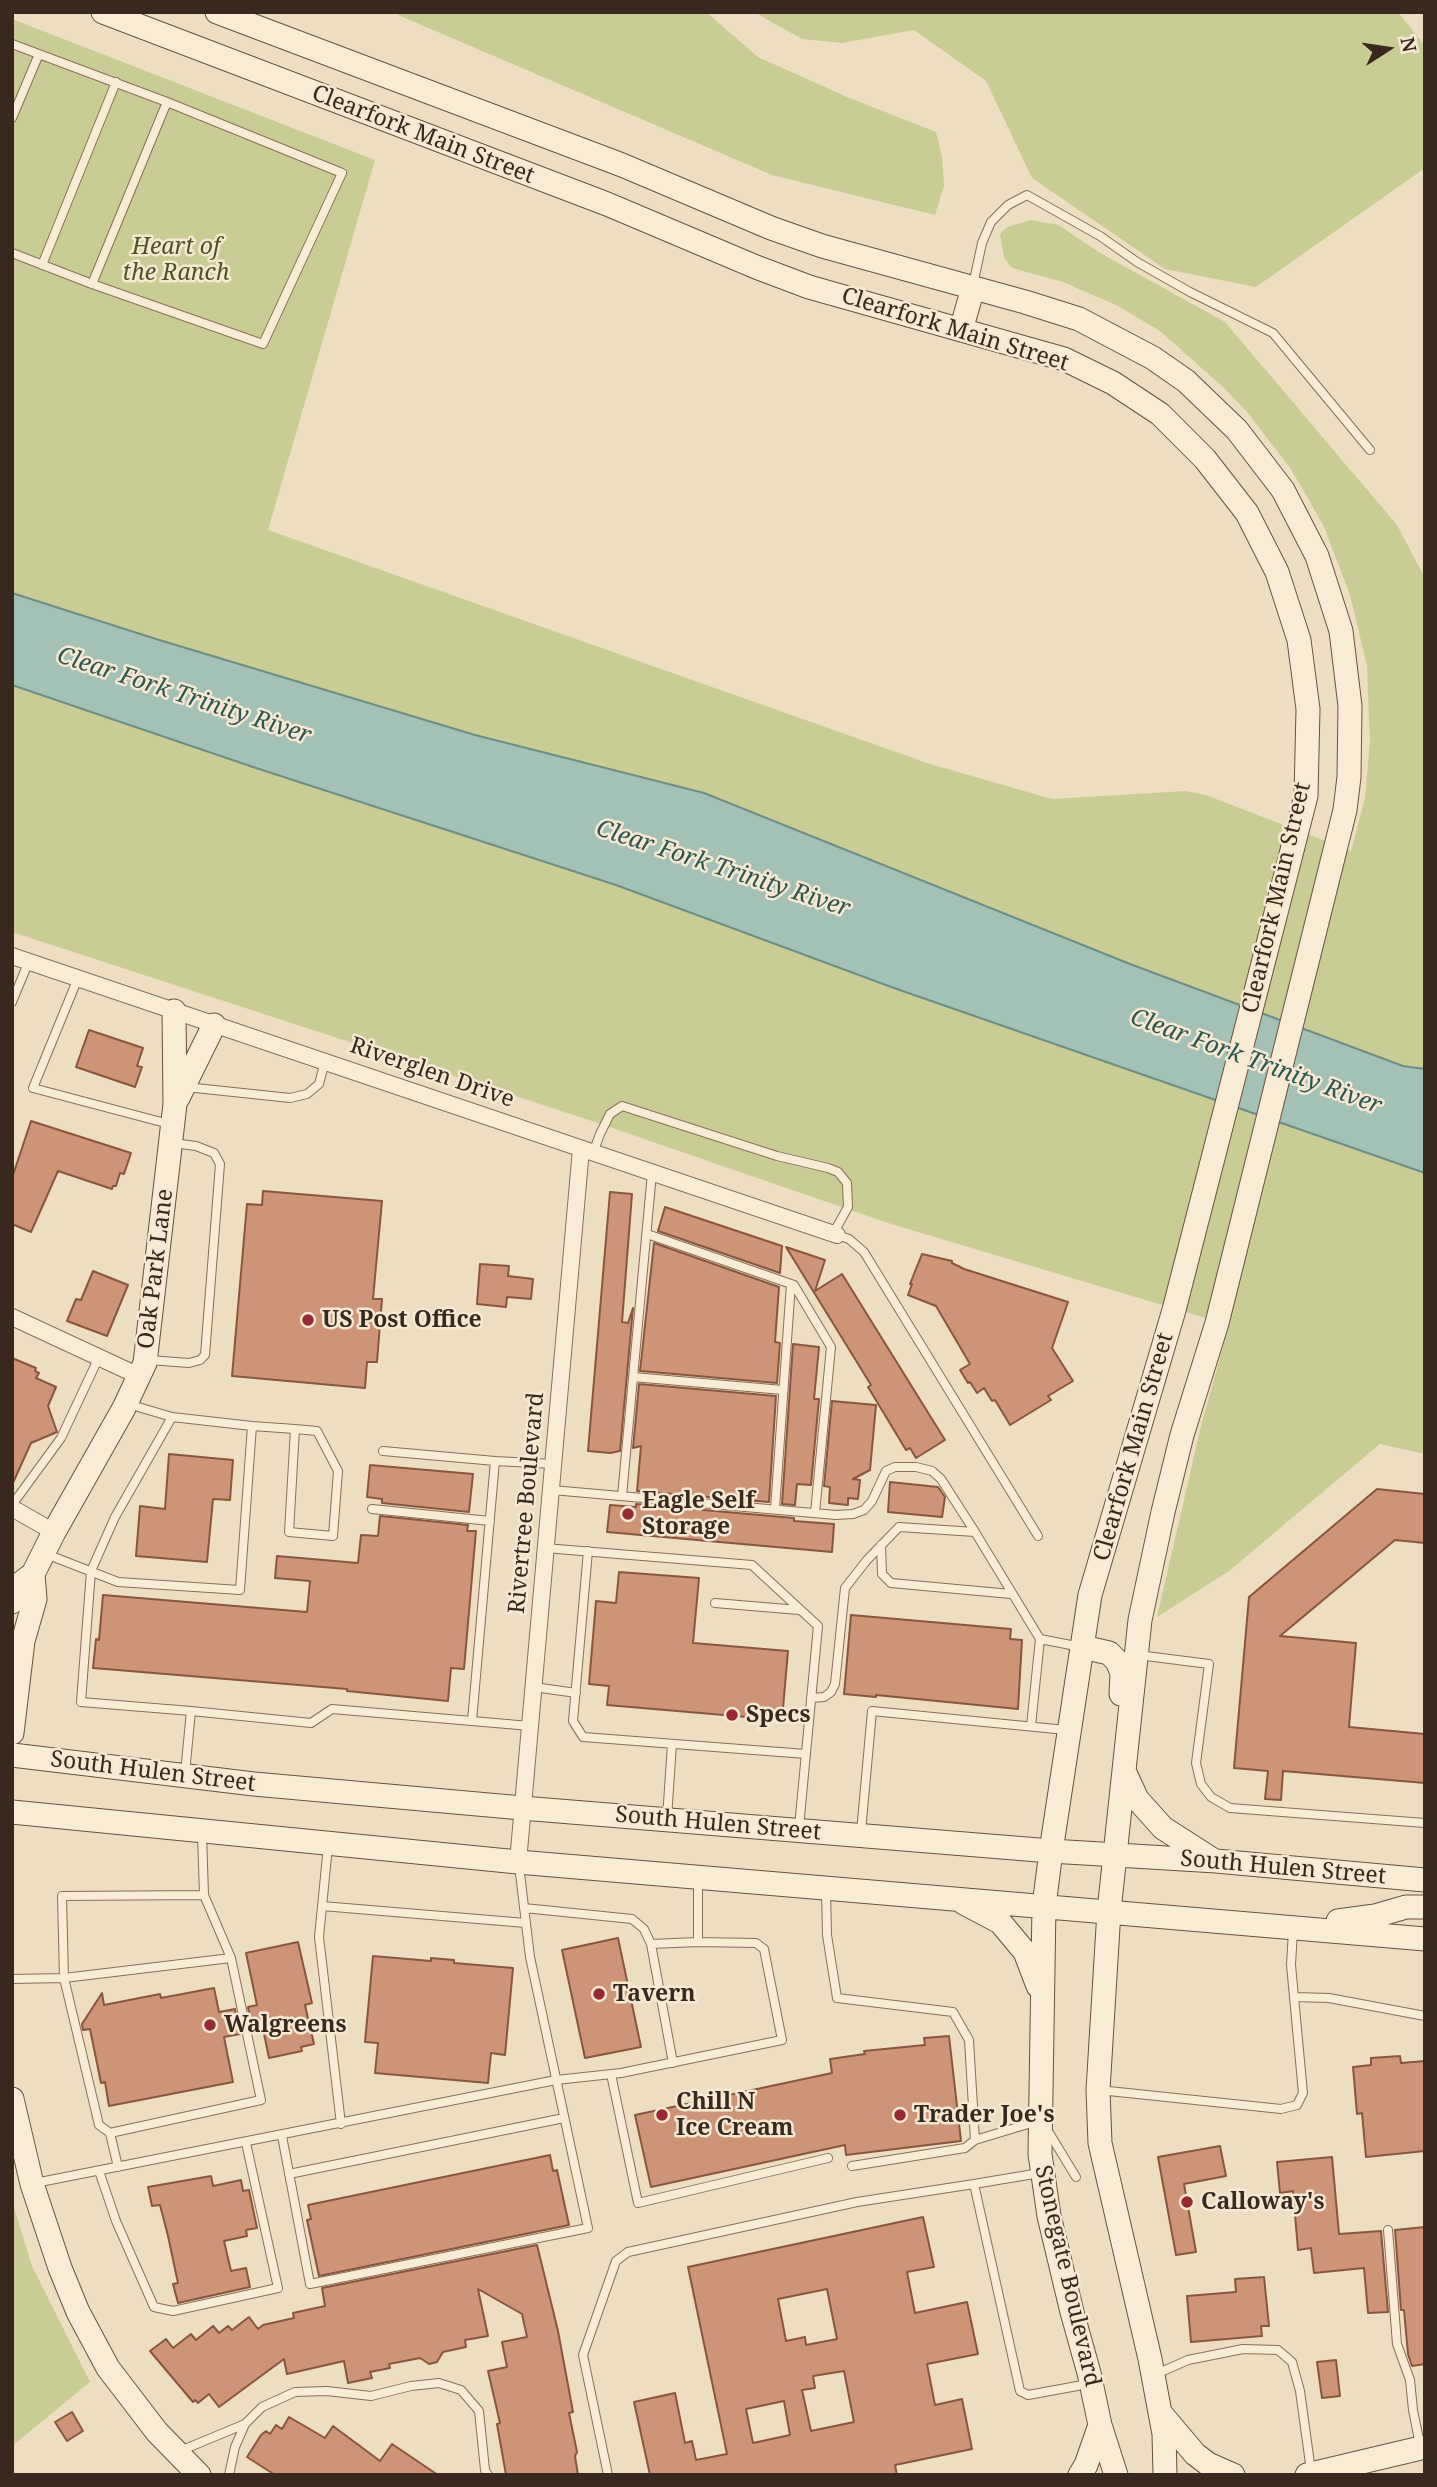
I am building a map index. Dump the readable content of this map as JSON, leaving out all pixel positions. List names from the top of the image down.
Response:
{
  "streets": {
    "street": [
      "Clearfork Main Street",
      "Riverglen Drive",
      "Oak Park Lane",
      "Rivertree Boulevard",
      "South Hulen Street",
      "Stonegate Boulevard"
    ]
  },
  "crossings": [
    ["Clearfork Main Street", "South Hulen Street"],
    ["Clearfork Main Street", "Stonegate Boulevard"],
    ["Riverglen Drive", "Oak Park Lane"],
    ["Riverglen Drive", "Rivertree Boulevard"],
    ["Rivertree Boulevard", "South Hulen Street"]
  ],
  "water": ["Clear Fork Trinity River"],
  "parks": ["Heart of the Ranch"],
  "places": [
    "US Post Office",
    "Eagle Self Storage",
    "Specs",
    "Tavern",
    "Walgreens",
    "Chill N Ice Cream",
    "Trader Joe's",
    "Calloway's"
  ],
  "north": "right"
}
